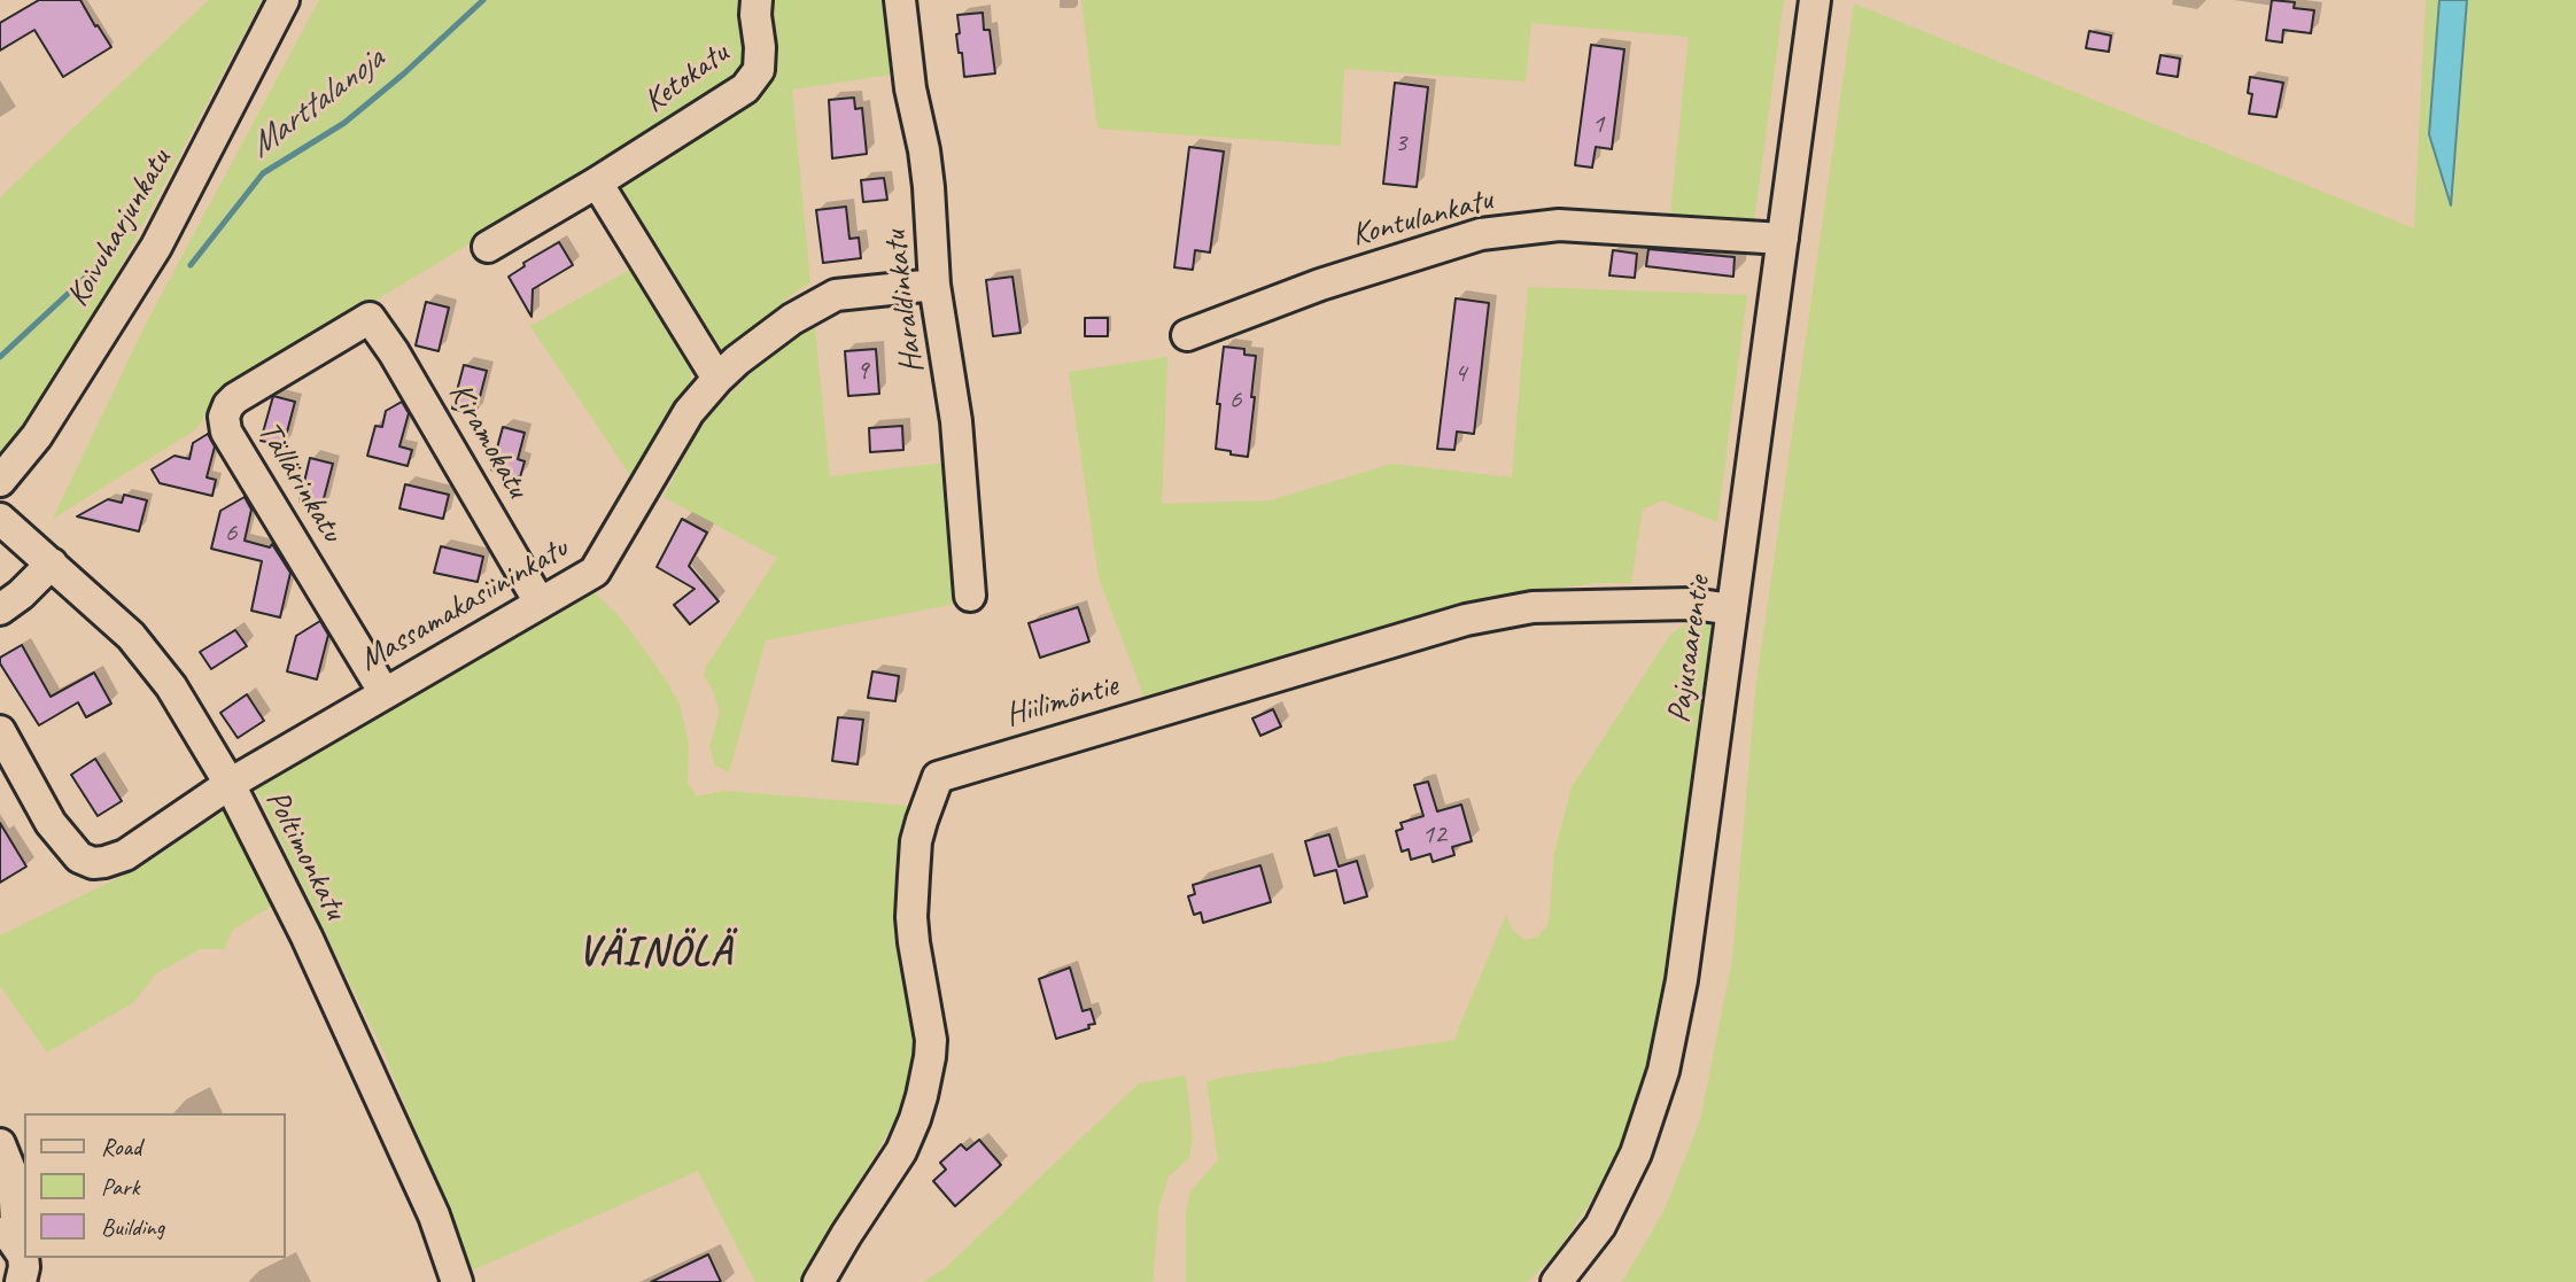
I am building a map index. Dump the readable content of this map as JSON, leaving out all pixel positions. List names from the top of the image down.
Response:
{
  "streets": {
    "street": [
      "Ketokatu",
      "Kontulankatu",
      "Koivuharjunkatu",
      "Haraldinkatu",
      "Kiramokatu",
      "Tällärinkatu",
      "Massamakasiininkatu",
      "Pajusaarentie",
      "Hiilimöntie",
      "Poltimonkatu"
    ]
  },
  "crossings": [
    ["Kontulankatu", "Pajusaarentie"],
    ["Haraldinkatu", "Massamakasiininkatu"],
    ["Kiramokatu", "Tällärinkatu"],
    ["Kiramokatu", "Massamakasiininkatu"],
    ["Tällärinkatu", "Massamakasiininkatu"],
    ["Massamakasiininkatu", "Poltimonkatu"],
    ["Pajusaarentie", "Hiilimöntie"]
  ],
  "districts": ["VÄINÖLÄ"],
  "water": ["Marttalanoja"],
  "house_numbers": [
    "1",
    "3",
    "9",
    "4",
    "6",
    "6",
    "12"
  ],
  "legend": ["Road", "Park", "Building"]
}
